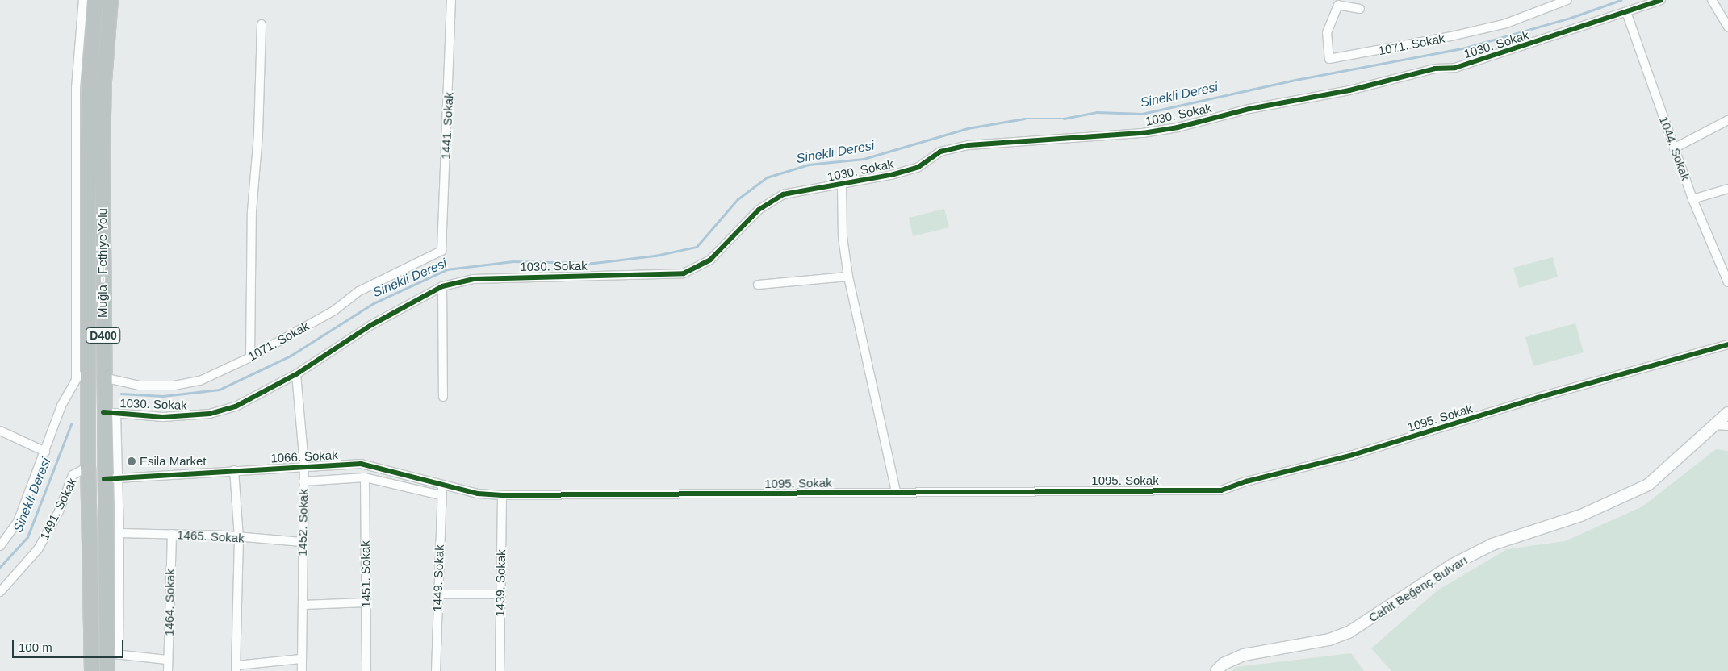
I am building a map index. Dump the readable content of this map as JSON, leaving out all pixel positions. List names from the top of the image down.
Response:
{
  "streets": {
    "highway": ["Muğla - Fethiye Yolu", "D400"],
    "main road": ["Cahit Beğenç Bulvarı"],
    "street": [
      "1071. Sokak",
      "1030. Sokak",
      "1441. Sokak",
      "1044. Sokak",
      "1095. Sokak",
      "1066. Sokak",
      "1491. Sokak",
      "1452. Sokak",
      "1465. Sokak",
      "1451. Sokak",
      "1449. Sokak",
      "1439. Sokak",
      "1464. Sokak"
    ]
  },
  "crossings": [
    ["1071. Sokak", "1441. Sokak"],
    ["1071. Sokak", "Muğla - Fethiye Yolu"],
    ["1030. Sokak", "1044. Sokak"],
    ["1030. Sokak", "Muğla - Fethiye Yolu"],
    ["1030. Sokak", "1452. Sokak"],
    ["Muğla - Fethiye Yolu", "1066. Sokak"],
    ["Muğla - Fethiye Yolu", "1491. Sokak"],
    ["1095. Sokak", "1066. Sokak"],
    ["1095. Sokak", "1439. Sokak"],
    ["1066. Sokak", "1452. Sokak"],
    ["1066. Sokak", "1449. Sokak"],
    ["1066. Sokak", "1439. Sokak"],
    ["1452. Sokak", "1465. Sokak"],
    ["1465. Sokak", "1464. Sokak"]
  ],
  "water": ["Sinekli Deresi"],
  "places": ["Esila Market"],
  "scale_bar": "100 m"
}
